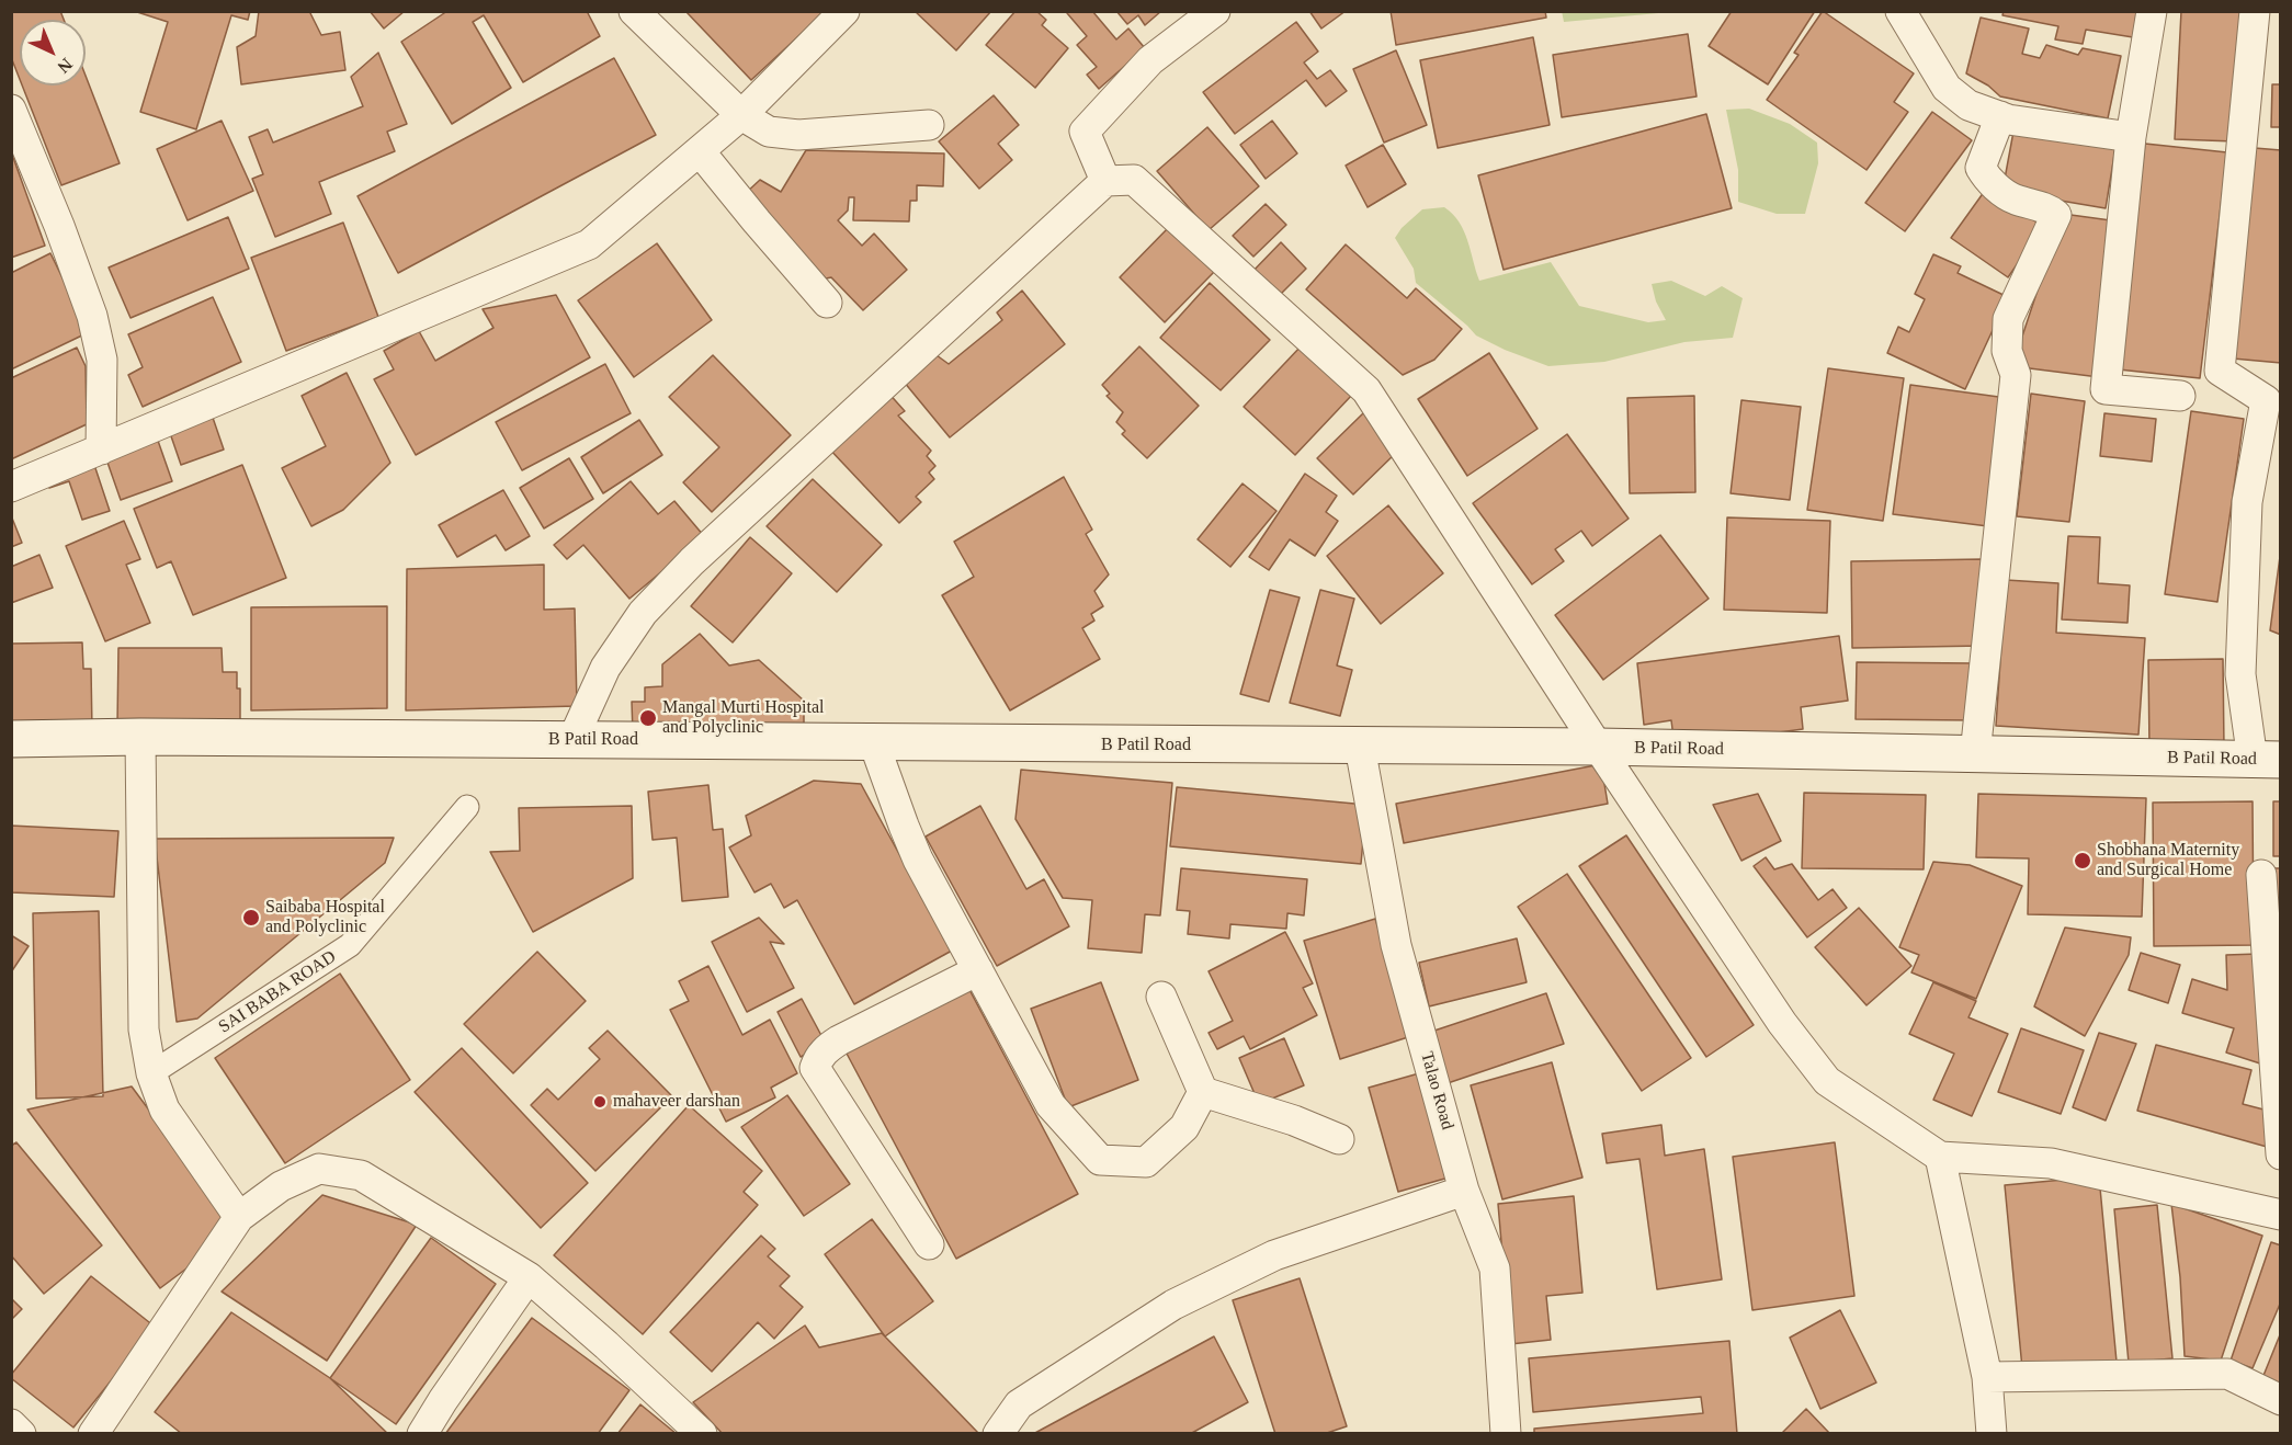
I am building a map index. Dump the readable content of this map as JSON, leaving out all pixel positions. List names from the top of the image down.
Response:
{
  "streets": {
    "main road": ["B Patil Road"],
    "street": ["SAI BABA ROAD", "Talao Road"]
  },
  "crossings": [
    ["B Patil Road", "Talao Road"]
  ],
  "places": [
    "Mangal Murti Hospital and Polyclinic",
    "Shobhana Maternity and Surgical Home",
    "Saibaba Hospital and Polyclinic",
    "mahaveer darshan"
  ],
  "north": "bottom right"
}
